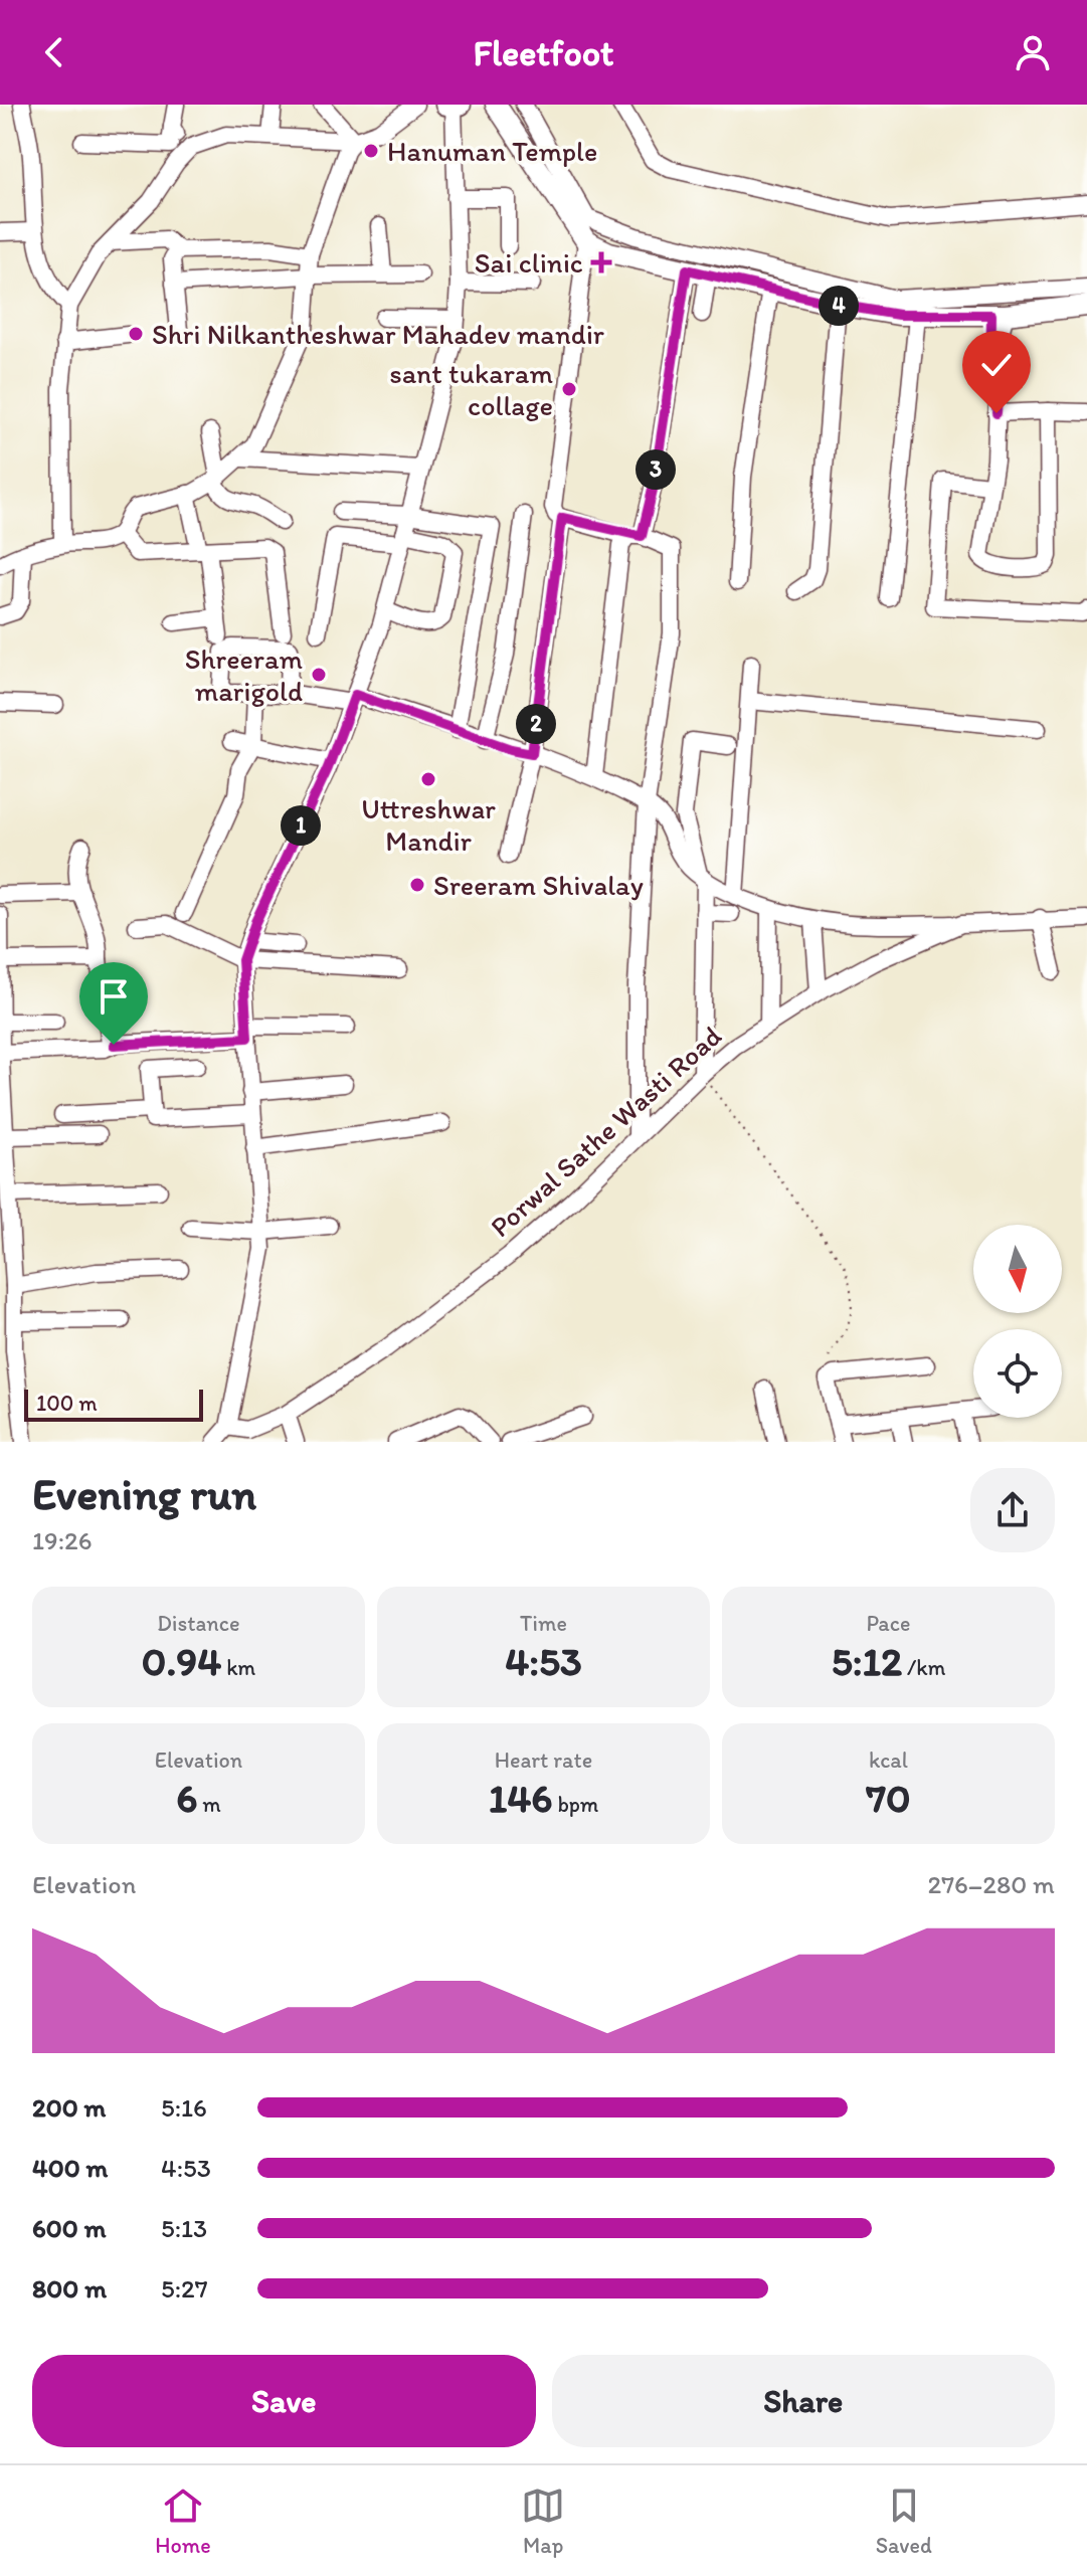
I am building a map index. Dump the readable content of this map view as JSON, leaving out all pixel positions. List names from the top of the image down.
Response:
{
  "streets": {
    "street": ["Porwal Sathe Wasti Road"]
  },
  "places": {
    "other": [
      "Hanuman Temple",
      "Shri Nilkantheshwar Mahadev mandir",
      "sant tukaram collage",
      "Shreeram marigold",
      "Uttreshwar Mandir",
      "Sreeram Shivalay"
    ],
    "health": ["Sai clinic"]
  },
  "scale_bar": "100 m",
  "north": "bottom",
  "page": {
    "header": "Fleetfoot",
    "pins": [
      "4",
      "3",
      "2",
      "1"
    ],
    "scale": "100 m",
    "heading": ["Evening run", "19:26"],
    "stats": [
      ["Distance", "0.94 km"],
      ["Time", "4:53"],
      ["Pace", "5:12 /km"],
      ["Elevation", "6 m"],
      ["Heart rate", "146 bpm"],
      ["kcal", "70"]
    ],
    "chart": ["Elevation", "276–280 m"],
    "list": [
      {
        "name": "200 m",
        "note": "5:16"
      },
      {
        "name": "400 m",
        "note": "4:53"
      },
      {
        "name": "600 m",
        "note": "5:13"
      },
      {
        "name": "800 m",
        "note": "5:27"
      }
    ],
    "buttons": ["Save", "Share"],
    "tabs": ["Home", "Map", "Saved"]
  }
}
